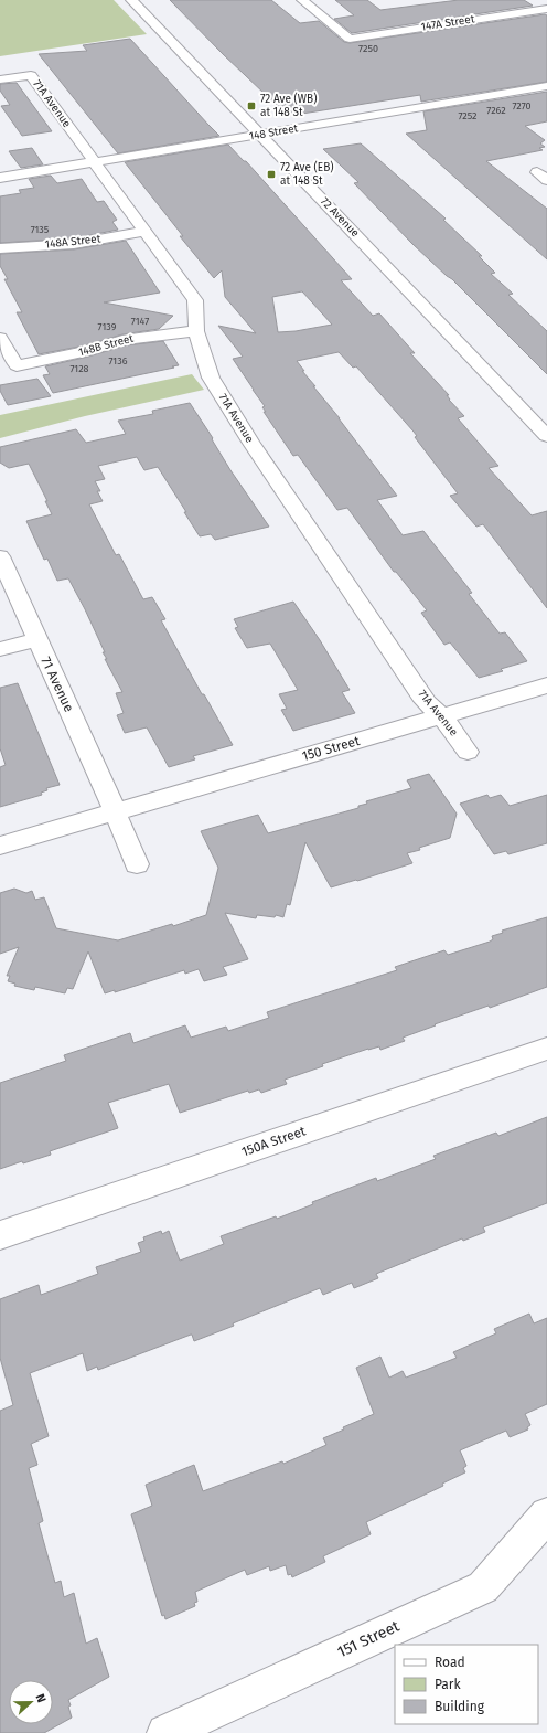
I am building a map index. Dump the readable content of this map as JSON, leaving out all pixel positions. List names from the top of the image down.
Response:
{
  "streets": {
    "street": [
      "147A Street",
      "71A Avenue",
      "148 Street",
      "72 Avenue",
      "148A Street",
      "148B Street",
      "71 Avenue",
      "150 Street",
      "150A Street",
      "151 Street"
    ]
  },
  "crossings": [
    ["71A Avenue", "148 Street"],
    ["71A Avenue", "148A Street"],
    ["71A Avenue", "148B Street"],
    ["71A Avenue", "150 Street"],
    ["148 Street", "72 Avenue"],
    ["71 Avenue", "150 Street"]
  ],
  "places": {
    "transit": ["72 Ave (WB) at 148 St", "72 Ave (EB) at 148 St"]
  },
  "house_numbers": [
    "7250",
    "7270",
    "7262",
    "7252",
    "7135",
    "7147",
    "7139",
    "7136",
    "7128"
  ],
  "legend": ["Road", "Park", "Building"],
  "north": "right"
}
